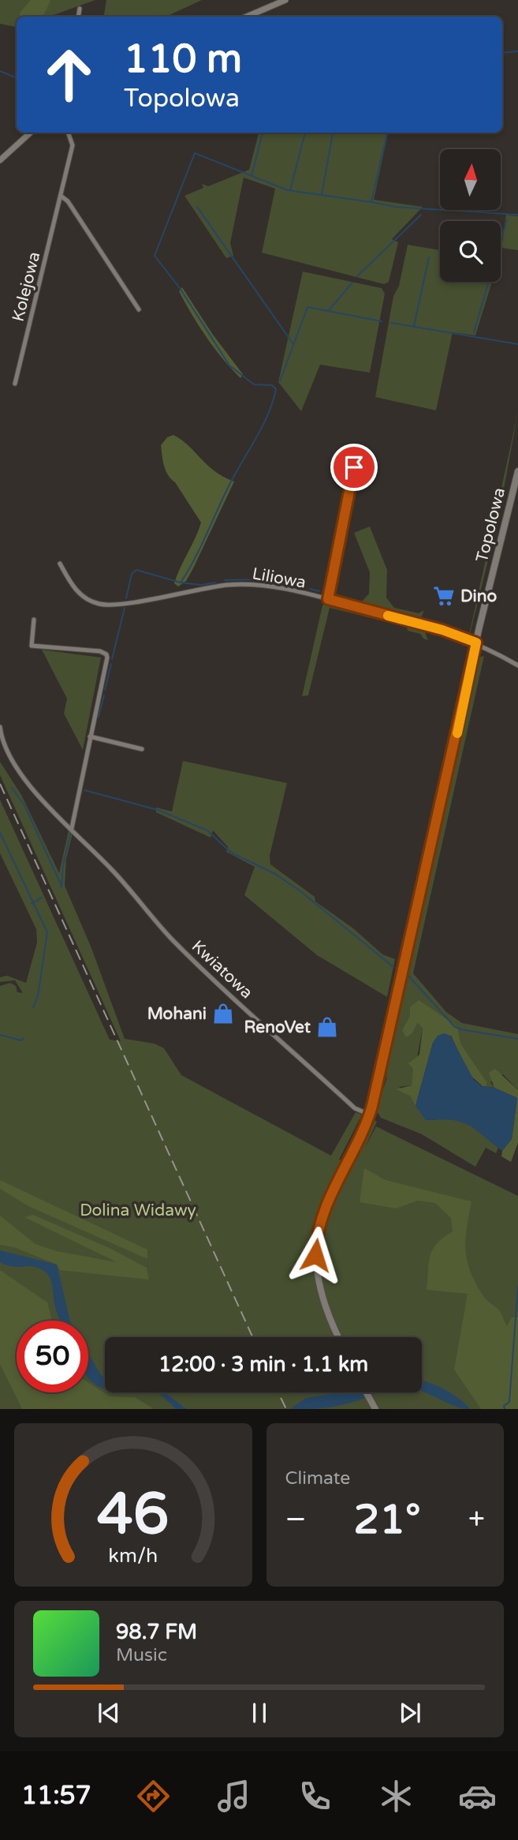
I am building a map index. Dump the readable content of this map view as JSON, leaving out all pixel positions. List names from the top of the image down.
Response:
{
  "streets": {
    "main road": ["Topolowa"],
    "street": ["Kolejowa", "Liliowa", "Kwiatowa"]
  },
  "crossings": [
    ["Topolowa", "Liliowa"],
    ["Topolowa", "Kwiatowa"]
  ],
  "parks": ["Dolina Widawy"],
  "places": {
    "supermarket": ["Dino"],
    "shop": ["Mohani", "RenoVet"]
  },
  "north": "top",
  "page": {
    "turn": ["110 m", "Topolowa"],
    "limit": "50",
    "trip": "12:00 · 3 min · 1.1 km",
    "tile": "Climate",
    "heat": ["−", "21°", "+"],
    "song": ["98.7 FM", "Music"],
    "tabs": "11:57",
    "gauge": ["46", "km/h"]
  }
}
